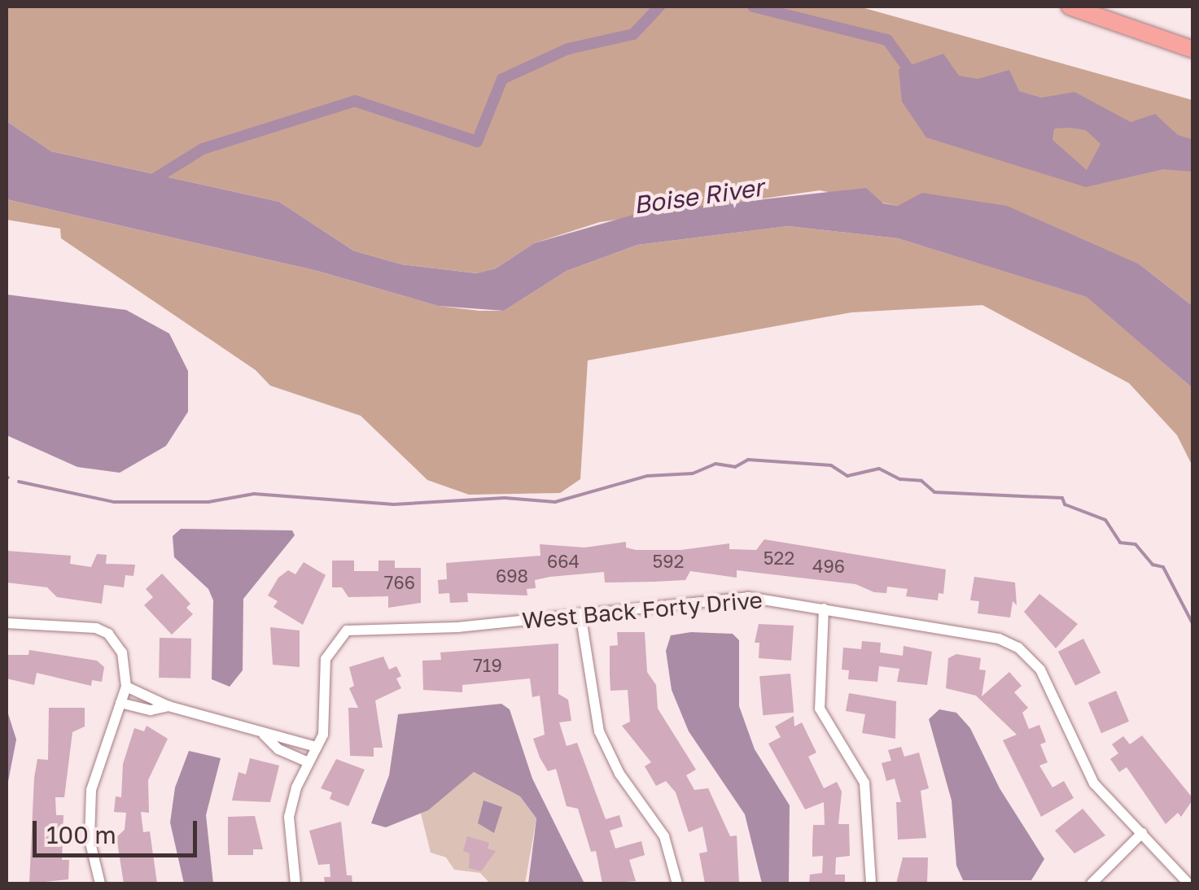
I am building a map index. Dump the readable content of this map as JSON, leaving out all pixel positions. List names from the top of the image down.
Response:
{
  "streets": {
    "street": ["West Back Forty Drive"]
  },
  "water": ["Boise River"],
  "house_numbers": [
    "522",
    "664",
    "592",
    "496",
    "698",
    "766",
    "719"
  ],
  "scale_bar": "100 m"
}
